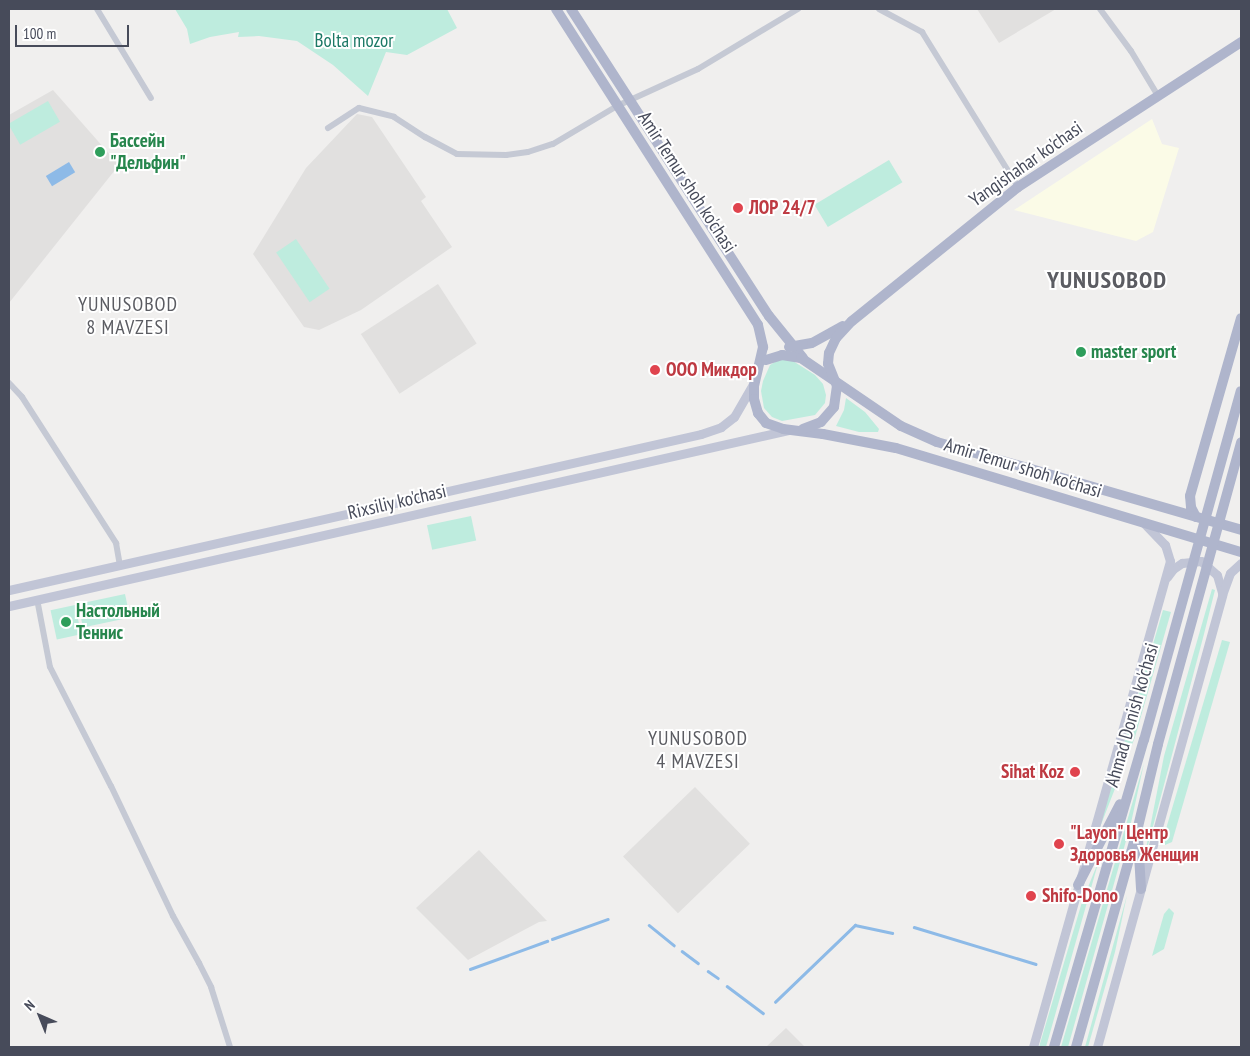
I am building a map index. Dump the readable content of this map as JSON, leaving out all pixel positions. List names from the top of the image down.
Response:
{
  "streets": {
    "main road": [
      "Yangishahar ko'chasi",
      "Amir Temur shoh ko'chasi",
      "Rixsiliy ko'chasi",
      "Ahmad Donish ko'chasi"
    ]
  },
  "crossings": [
    ["Yangishahar ko'chasi", "Amir Temur shoh ko'chasi"],
    ["Yangishahar ko'chasi", "Rixsiliy ko'chasi"],
    ["Amir Temur shoh ko'chasi", "Rixsiliy ko'chasi"],
    ["Amir Temur shoh ko'chasi", "Ahmad Donish ko'chasi"]
  ],
  "districts": ["YUNUSOBOD", "YUNUSOBOD 8 MAVZESI", "YUNUSOBOD 4 MAVZESI"],
  "parks": ["Bolta mozor"],
  "places": [
    "Бассейн \"Дельфин\"",
    "ЛОР 24/7",
    "master sport",
    "ООО Микдор",
    "Настольный Теннис",
    "Sihat Koz",
    "\"Layon\" Центр Здоровья Женщин",
    "Shifo-Dono"
  ],
  "scale_bar": "100 m",
  "north": "top left"
}
